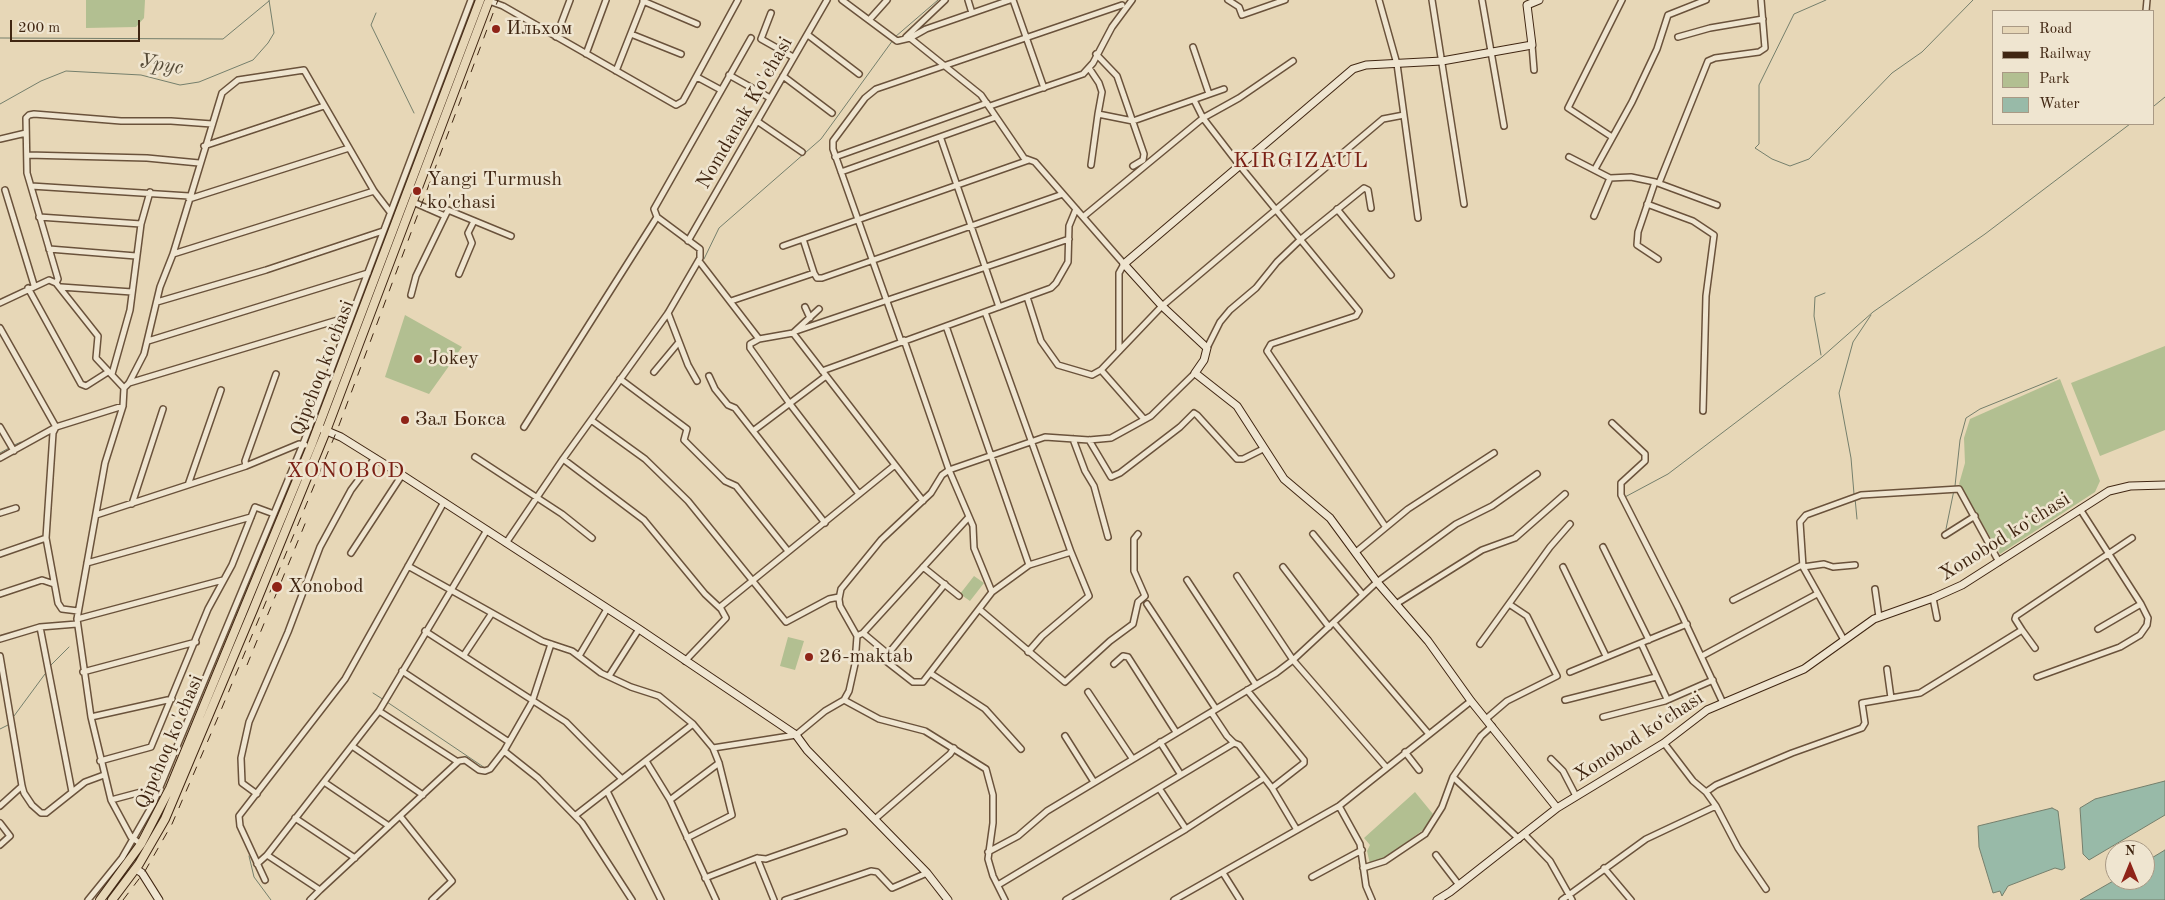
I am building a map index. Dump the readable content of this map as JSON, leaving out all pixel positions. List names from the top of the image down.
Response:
{
  "streets": {
    "main road": ["Qipchoq ko'chasi"],
    "street": ["Nomdanak Ko'chasi", "Xonobod koʻchasi"]
  },
  "districts": ["KIRGIZAUL", "XONOBOD"],
  "water": ["Урус"],
  "places": [
    "Ильхом",
    "Yangi Turmush ko'chasi",
    "Jokey",
    "Зал Бокса",
    "Xonobod",
    "26-maktab"
  ],
  "legend": [
    "Road",
    "Railway",
    "Park",
    "Water"
  ],
  "scale_bar": "200 m",
  "north": "top"
}
